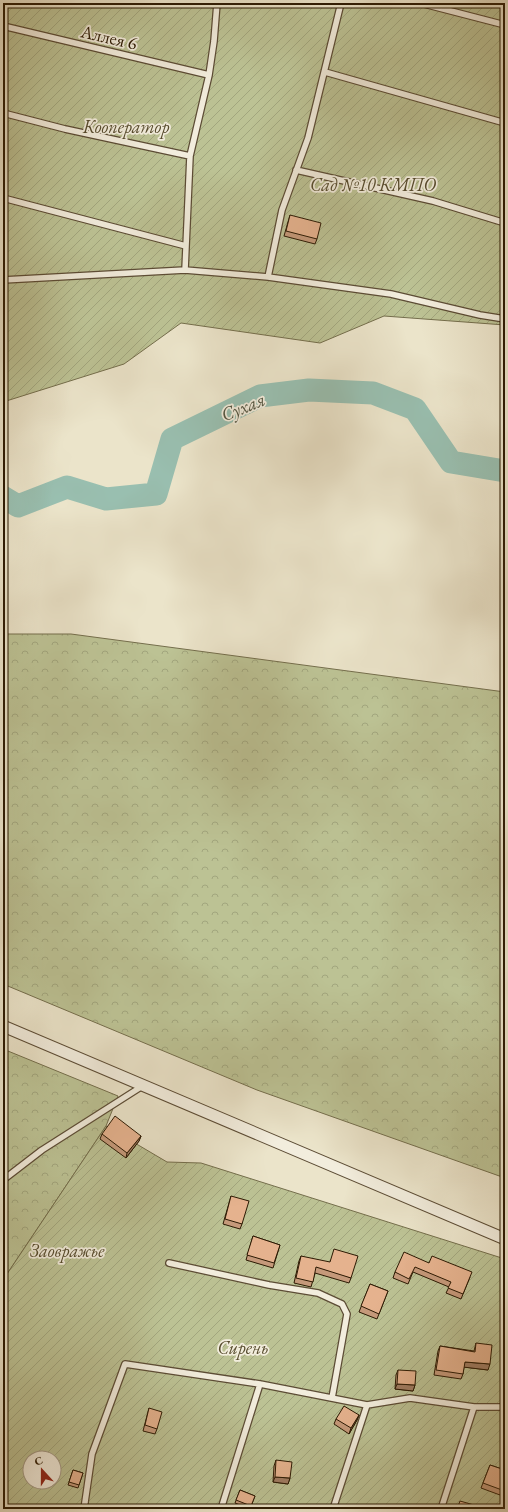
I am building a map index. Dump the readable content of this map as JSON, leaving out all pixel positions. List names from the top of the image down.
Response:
{
  "streets": {
    "lane": ["Аллея 6"]
  },
  "water": ["Сухая"],
  "parks": [
    "Кооператор",
    "Сад №10 КМПО",
    "Заовражье",
    "Сирень"
  ],
  "north": "top"
}
